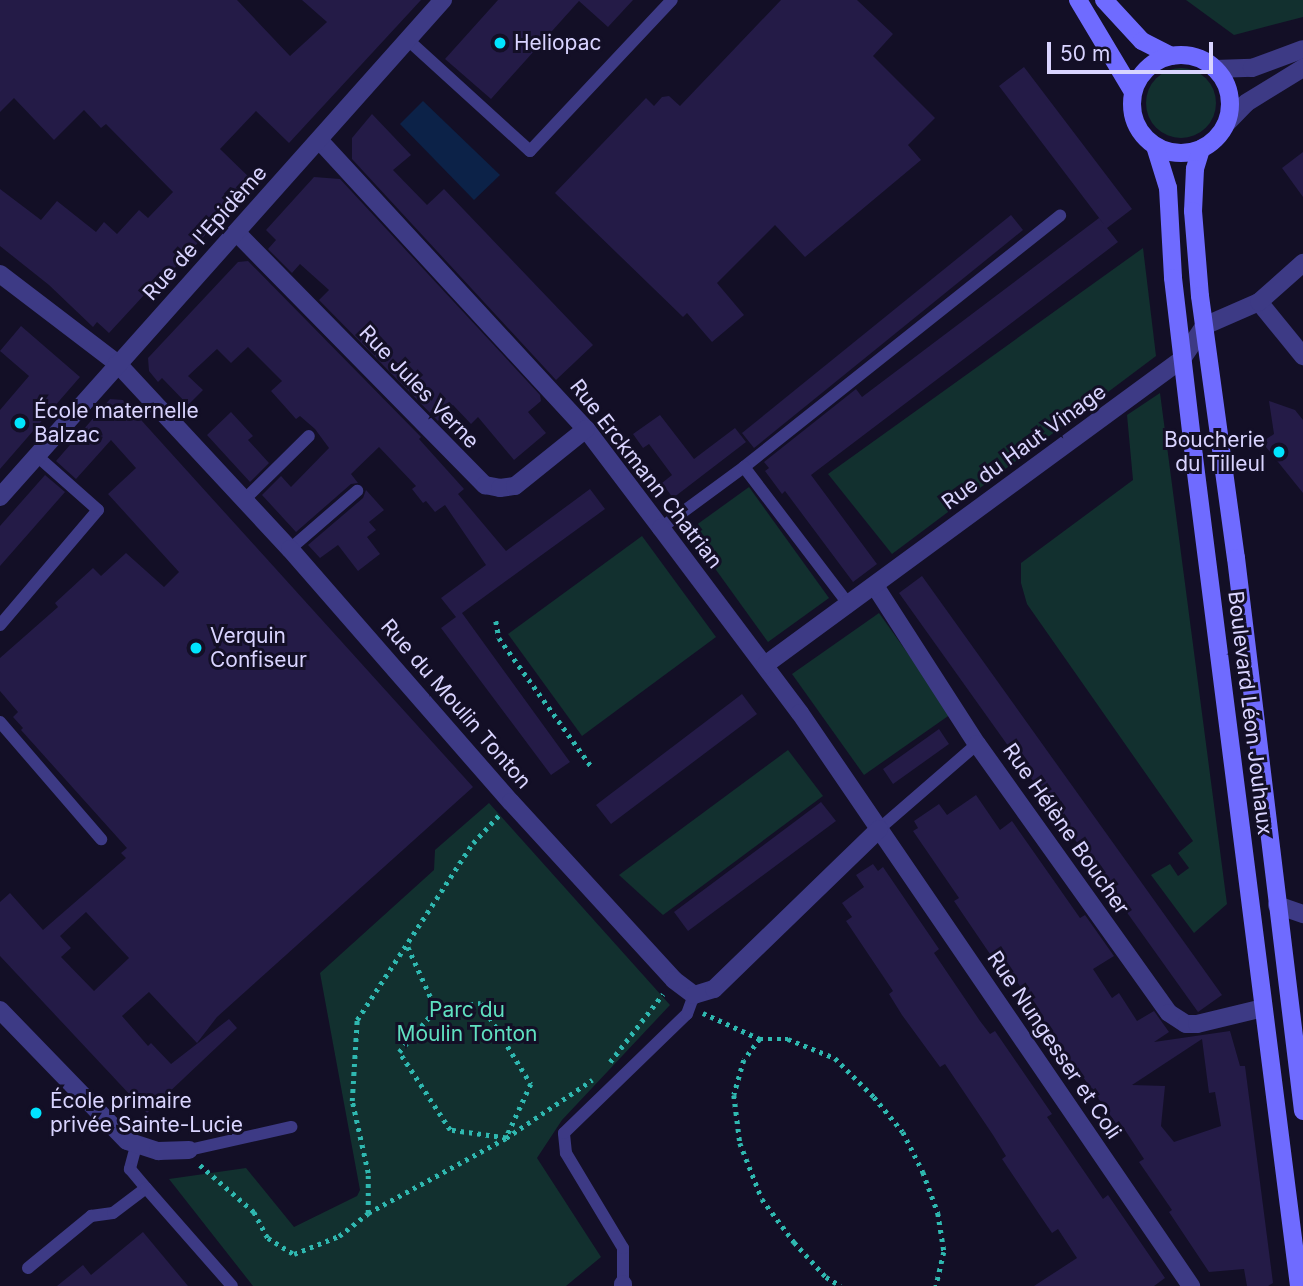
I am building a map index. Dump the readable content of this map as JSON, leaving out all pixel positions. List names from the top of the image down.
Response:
{
  "streets": {
    "main road": ["Boulevard Léon Jouhaux"],
    "street": [
      "Rue de l'Epidème",
      "Rue Jules Verne",
      "Rue du Haut Vinage",
      "Rue Erckmann Chatrian",
      "Rue du Moulin Tonton",
      "Rue Hélène Boucher",
      "Rue Nungesser et Coli"
    ]
  },
  "crossings": [
    ["Rue de l'Epidème", "Rue Jules Verne"],
    ["Rue de l'Epidème", "Rue Erckmann Chatrian"],
    ["Rue de l'Epidème", "Rue du Moulin Tonton"],
    ["Rue Jules Verne", "Rue Erckmann Chatrian"],
    ["Rue du Haut Vinage", "Rue Erckmann Chatrian"],
    ["Rue du Haut Vinage", "Boulevard Léon Jouhaux"],
    ["Rue du Haut Vinage", "Rue Hélène Boucher"],
    ["Rue Erckmann Chatrian", "Rue Nungesser et Coli"],
    ["Boulevard Léon Jouhaux", "Rue Hélène Boucher"]
  ],
  "parks": ["Parc du Moulin Tonton"],
  "places": [
    "Heliopac",
    "École maternelle Balzac",
    "Boucherie du Tilleul",
    "Verquin Confiseur",
    "École primaire privée Sainte-Lucie"
  ],
  "scale_bar": "50 m"
}
